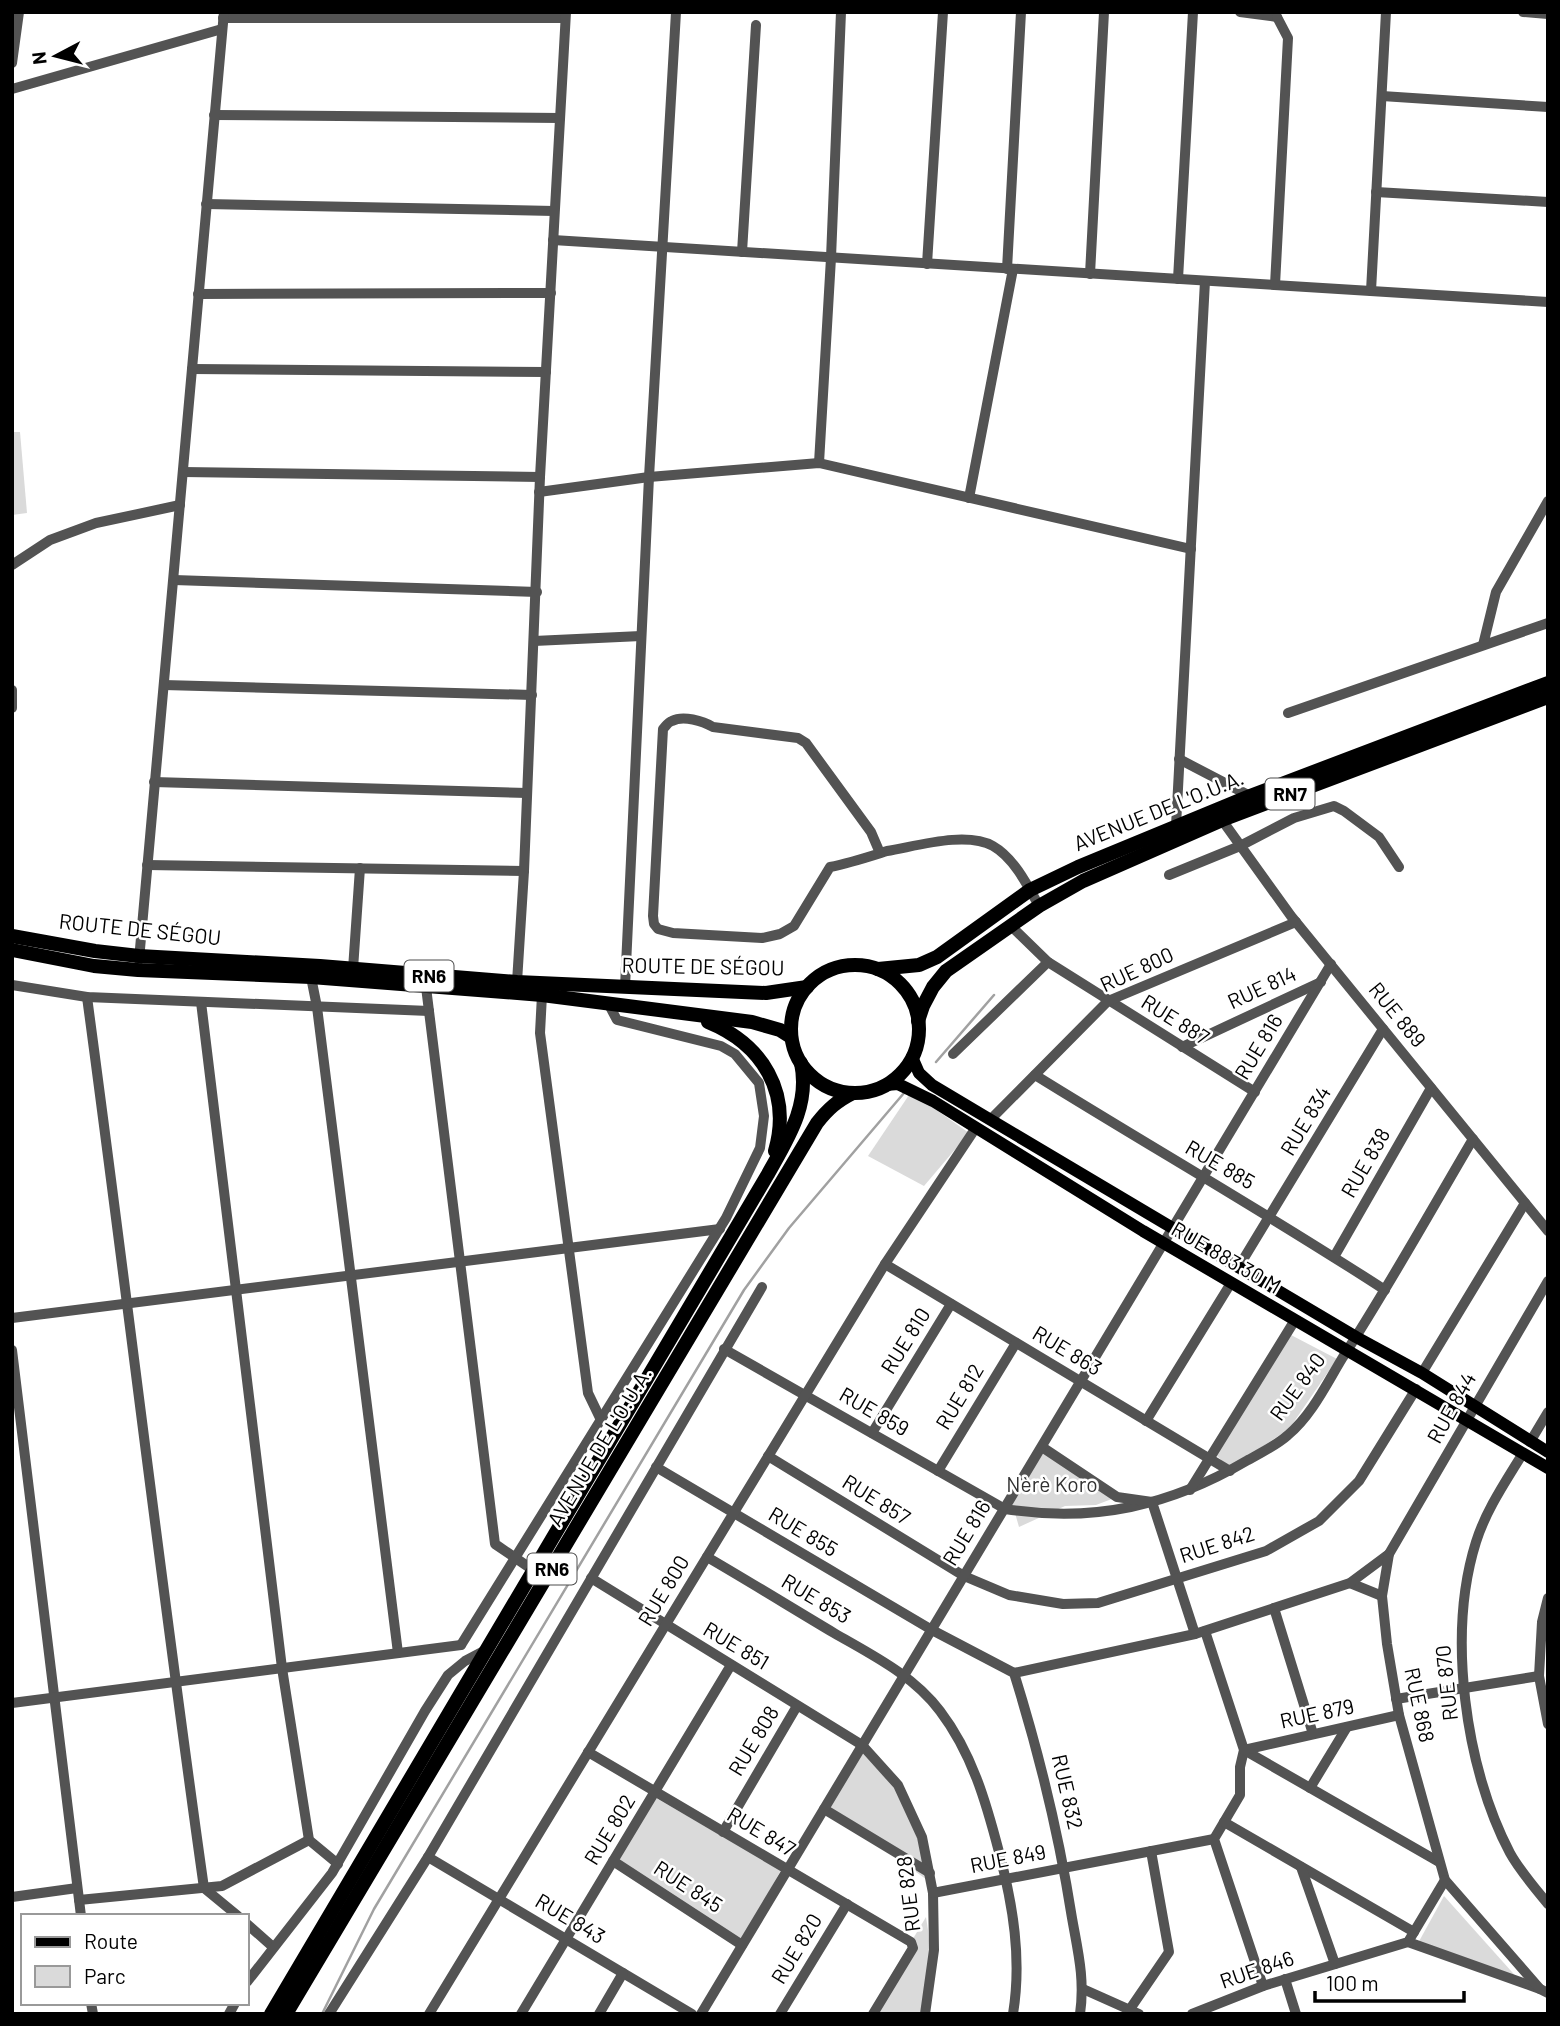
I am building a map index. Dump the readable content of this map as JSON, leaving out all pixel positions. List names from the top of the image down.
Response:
{
  "streets": {
    "highway": [
      "RN7",
      "AVENUE DE L'O.U.A.",
      "ROUTE DE SÉGOU",
      "RN6"
    ],
    "main road": ["RUE 883 30 M"],
    "street": [
      "RUE 800",
      "RUE 814",
      "RUE 889",
      "RUE 887",
      "RUE 816",
      "RUE 834",
      "RUE 838",
      "RUE 885",
      "RUE 810",
      "RUE 863",
      "RUE 840",
      "RUE 812",
      "RUE 844",
      "RUE 859",
      "RUE 857",
      "RUE 855",
      "RUE 842",
      "RUE 853",
      "RUE 851",
      "RUE 870",
      "RUE 868",
      "RUE 879",
      "RUE 808",
      "RUE 832",
      "RUE 802",
      "RUE 847",
      "RUE 849",
      "RUE 845",
      "RUE 828",
      "RUE 843",
      "RUE 820",
      "RUE 846"
    ]
  },
  "crossings": [
    ["AVENUE DE L'O.U.A.", "ROUTE DE SÉGOU"],
    ["AVENUE DE L'O.U.A.", "RN6"],
    ["AVENUE DE L'O.U.A.", "RUE 889"],
    ["AVENUE DE L'O.U.A.", "RUE 887"],
    ["AVENUE DE L'O.U.A.", "RUE 883 30 M"],
    ["ROUTE DE SÉGOU", "RN6"],
    ["ROUTE DE SÉGOU", "RUE 883 30 M"],
    ["RUE 800", "RUE 889"],
    ["RUE 800", "RUE 887"],
    ["RUE 800", "RUE 885"],
    ["RUE 800", "RUE 883 30 M"],
    ["RUE 800", "RUE 863"],
    ["RUE 800", "RUE 859"],
    ["RUE 800", "RUE 857"],
    ["RUE 800", "RUE 855"],
    ["RUE 800", "RUE 853"],
    ["RUE 800", "RUE 851"],
    ["RUE 800", "RUE 847"],
    ["RUE 800", "RUE 843"],
    ["RUE 814", "RUE 887"],
    ["RUE 814", "RUE 816"],
    ["RUE 889", "RUE 816"],
    ["RUE 889", "RUE 834"],
    ["RUE 889", "RUE 838"],
    ["RUE 889", "RUE 840"],
    ["RUE 887", "RUE 816"],
    ["RUE 816", "RUE 885"],
    ["RUE 816", "RUE 883 30 M"],
    ["RUE 816", "RUE 863"],
    ["RUE 816", "RUE 840"],
    ["RUE 816", "RUE 859"],
    ["RUE 816", "RUE 857"],
    ["RUE 816", "RUE 855"],
    ["RUE 816", "RUE 842"],
    ["RUE 816", "RUE 853"],
    ["RUE 816", "RUE 851"],
    ["RUE 816", "RUE 847"],
    ["RUE 816", "RUE 845"],
    ["RUE 816", "RUE 828"],
    ["RUE 834", "RUE 885"],
    ["RUE 838", "RUE 885"],
    ["RUE 885", "RUE 840"],
    ["RUE 883 30 M", "RUE 840"],
    ["RUE 883 30 M", "RUE 844"],
    ["RUE 883 30 M", "RUE 842"],
    ["RUE 883 30 M", "RUE 870"],
    ["RUE 810", "RUE 863"],
    ["RUE 810", "RUE 859"],
    ["RUE 863", "RUE 840"],
    ["RUE 863", "RUE 812"],
    ["RUE 840", "RUE 859"],
    ["RUE 812", "RUE 859"],
    ["RUE 844", "RUE 868"],
    ["RUE 857", "RUE 842"],
    ["RUE 853", "RUE 849"],
    ["RUE 851", "RUE 808"],
    ["RUE 851", "RUE 802"],
    ["RUE 851", "RUE 828"],
    ["RUE 868", "RUE 879"],
    ["RUE 808", "RUE 847"],
    ["RUE 832", "RUE 849"],
    ["RUE 802", "RUE 847"],
    ["RUE 802", "RUE 845"],
    ["RUE 802", "RUE 843"],
    ["RUE 847", "RUE 820"],
    ["RUE 849", "RUE 828"]
  ],
  "parks": ["Nèrè Koro"],
  "legend": ["Route", "Parc"],
  "scale_bar": "100 m",
  "north": "left"
}
